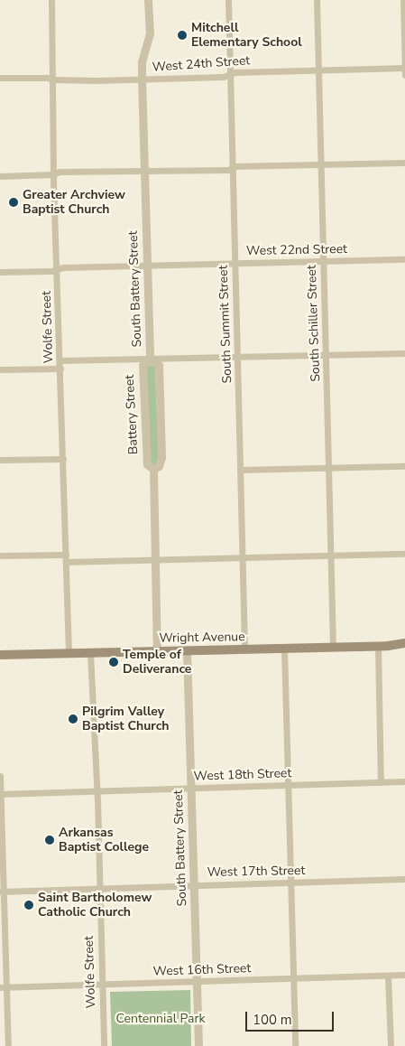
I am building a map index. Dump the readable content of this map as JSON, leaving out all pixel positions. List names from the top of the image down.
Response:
{
  "streets": {
    "main road": ["Wright Avenue"],
    "street": [
      "West 24th Street",
      "West 22nd Street",
      "South Battery Street",
      "South Schiller Street",
      "South Summit Street",
      "Wolfe Street",
      "Battery Street",
      "West 18th Street",
      "West 17th Street",
      "West 16th Street"
    ]
  },
  "crossings": [
    ["West 24th Street", "South Battery Street"],
    ["West 24th Street", "South Schiller Street"],
    ["West 24th Street", "South Summit Street"],
    ["West 24th Street", "Wolfe Street"],
    ["West 22nd Street", "South Battery Street"],
    ["West 22nd Street", "South Schiller Street"],
    ["West 22nd Street", "South Summit Street"],
    ["West 22nd Street", "Wolfe Street"],
    ["South Battery Street", "Battery Street"],
    ["South Battery Street", "Wright Avenue"],
    ["South Battery Street", "West 18th Street"],
    ["South Battery Street", "West 17th Street"],
    ["South Battery Street", "West 16th Street"],
    ["South Schiller Street", "Wright Avenue"],
    ["South Summit Street", "Wright Avenue"],
    ["Wolfe Street", "Wright Avenue"],
    ["Wolfe Street", "West 18th Street"],
    ["Wolfe Street", "West 17th Street"],
    ["Wolfe Street", "West 16th Street"]
  ],
  "parks": ["Centennial Park"],
  "places": [
    "Mitchell Elementary School",
    "Greater Archview Baptist Church",
    "Temple of Deliverance",
    "Pilgrim Valley Baptist Church",
    "Arkansas Baptist College",
    "Saint Bartholomew Catholic Church"
  ],
  "scale_bar": "100 m"
}
